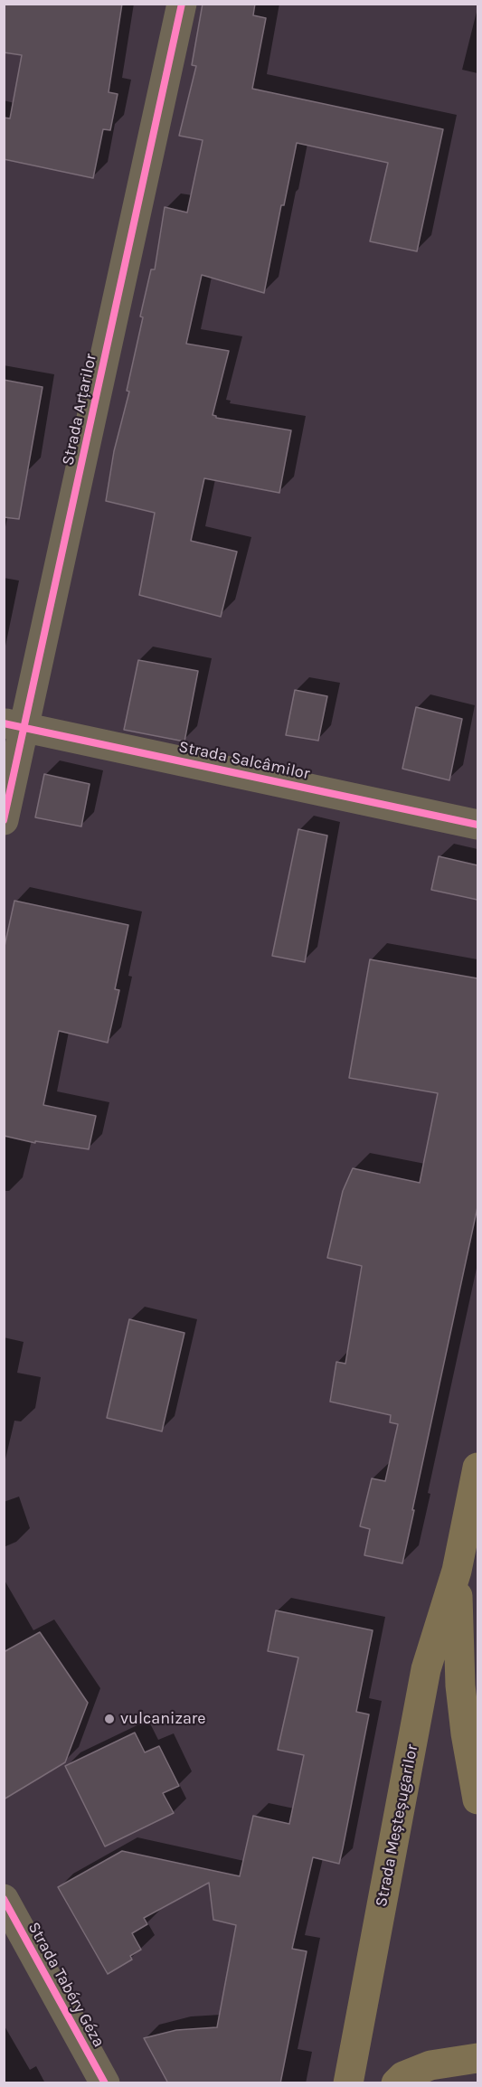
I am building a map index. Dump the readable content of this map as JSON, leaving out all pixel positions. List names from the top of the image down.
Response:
{
  "streets": {
    "main road": ["Strada Meșteșugarilor"],
    "street": ["Strada Arțarilor", "Strada Salcâmilor", "Strada Tabéry Géza"]
  },
  "crossings": [
    ["Strada Arțarilor", "Strada Salcâmilor"]
  ],
  "places": ["vulcanizare"]
}
